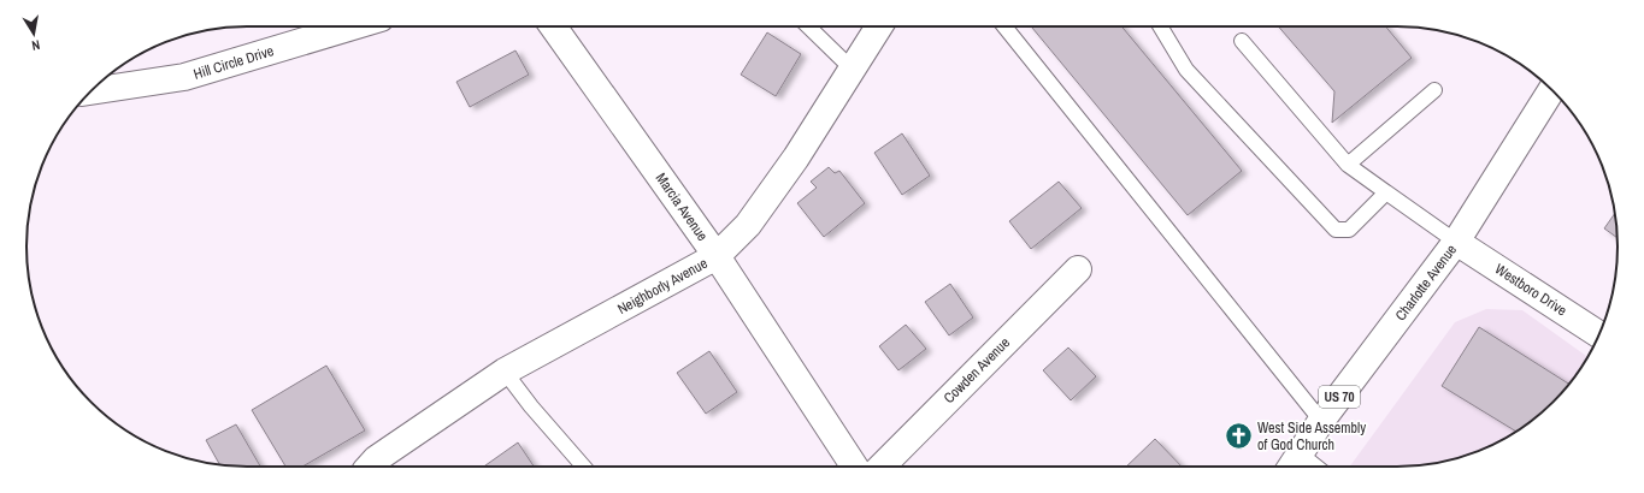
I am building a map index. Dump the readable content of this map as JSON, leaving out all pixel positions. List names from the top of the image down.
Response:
{
  "streets": {
    "street": [
      "Hill Circle Drive",
      "Marcia Avenue",
      "Charlotte Avenue",
      "Neighborly Avenue",
      "Westboro Drive",
      "Cowden Avenue",
      "US 70"
    ]
  },
  "crossings": [
    ["Marcia Avenue", "Neighborly Avenue"],
    ["Charlotte Avenue", "Westboro Drive"]
  ],
  "places": {
    "church": ["West Side Assembly of God Church"]
  },
  "north": "bottom"
}
